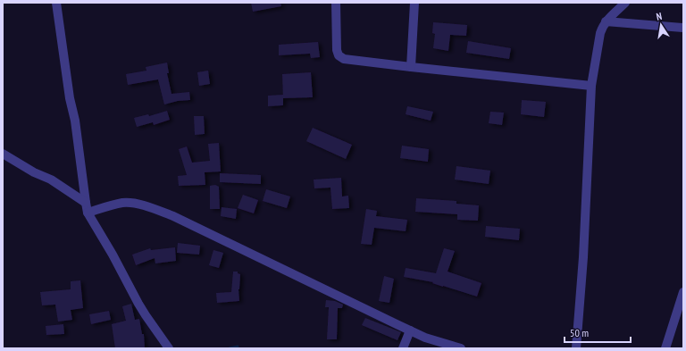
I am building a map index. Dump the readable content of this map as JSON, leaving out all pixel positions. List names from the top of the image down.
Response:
{
  "scale_bar": "50 m",
  "north": "top"
}
